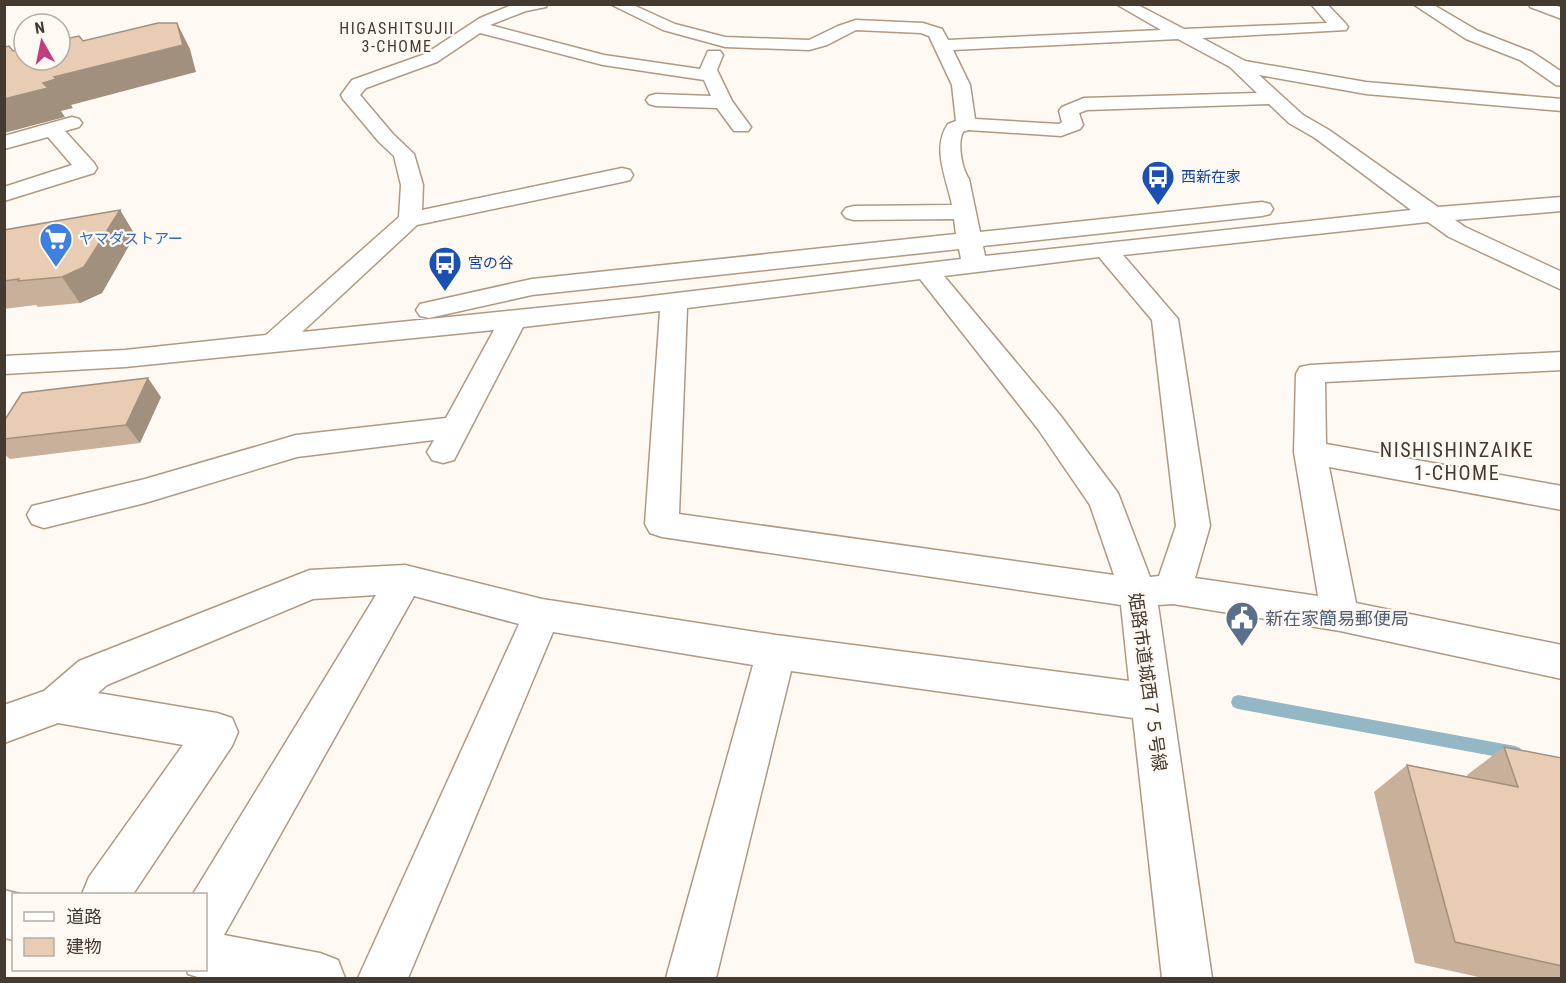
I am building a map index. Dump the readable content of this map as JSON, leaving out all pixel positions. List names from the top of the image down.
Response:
{
  "streets": {
    "street": ["姫路市道城西７５号線"]
  },
  "districts": ["HIGASHITSUJII 3-CHOME", "NISHISHINZAIKE 1-CHOME"],
  "places": {
    "bus stop": ["西新在家", "宮の谷"],
    "supermarket": ["ヤマダストアー"],
    "public building": ["新在家簡易郵便局"]
  },
  "legend": ["道路", "建物"],
  "north": "top"
}
